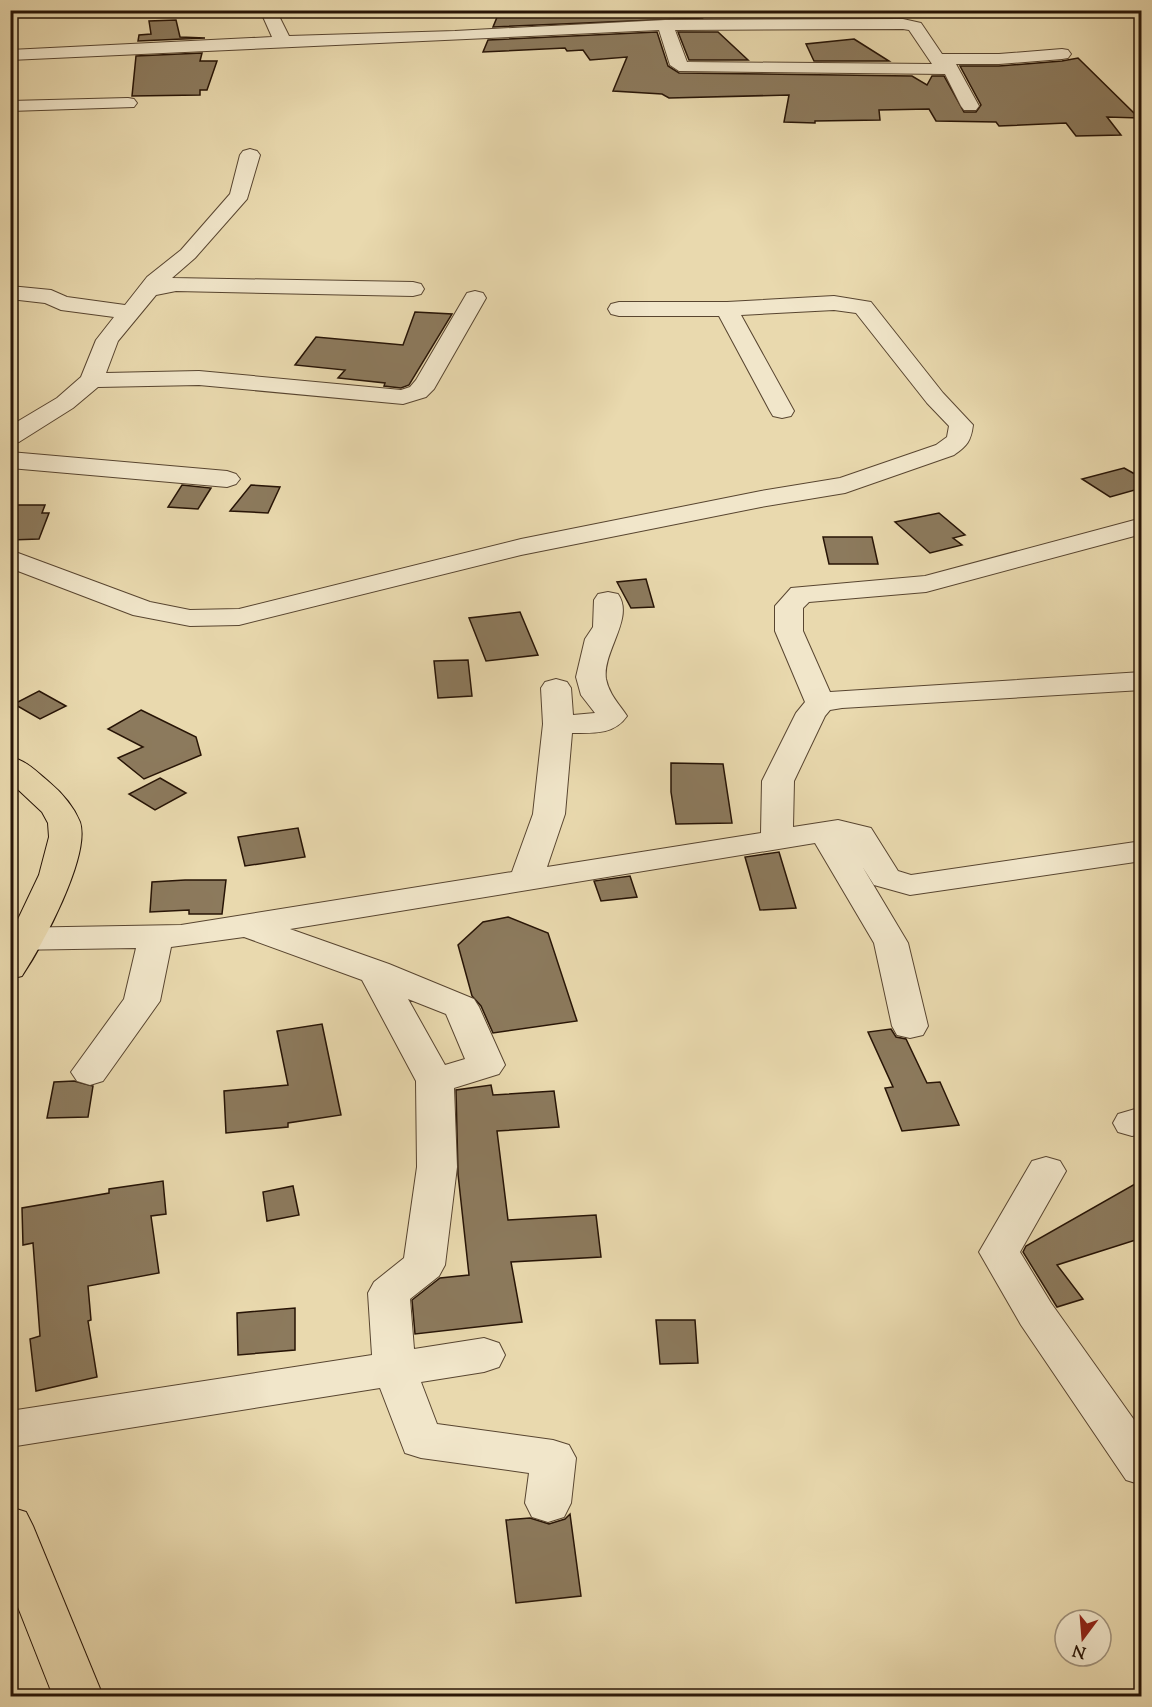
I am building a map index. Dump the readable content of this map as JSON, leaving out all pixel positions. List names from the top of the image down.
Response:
{
  "north": "bottom"
}
